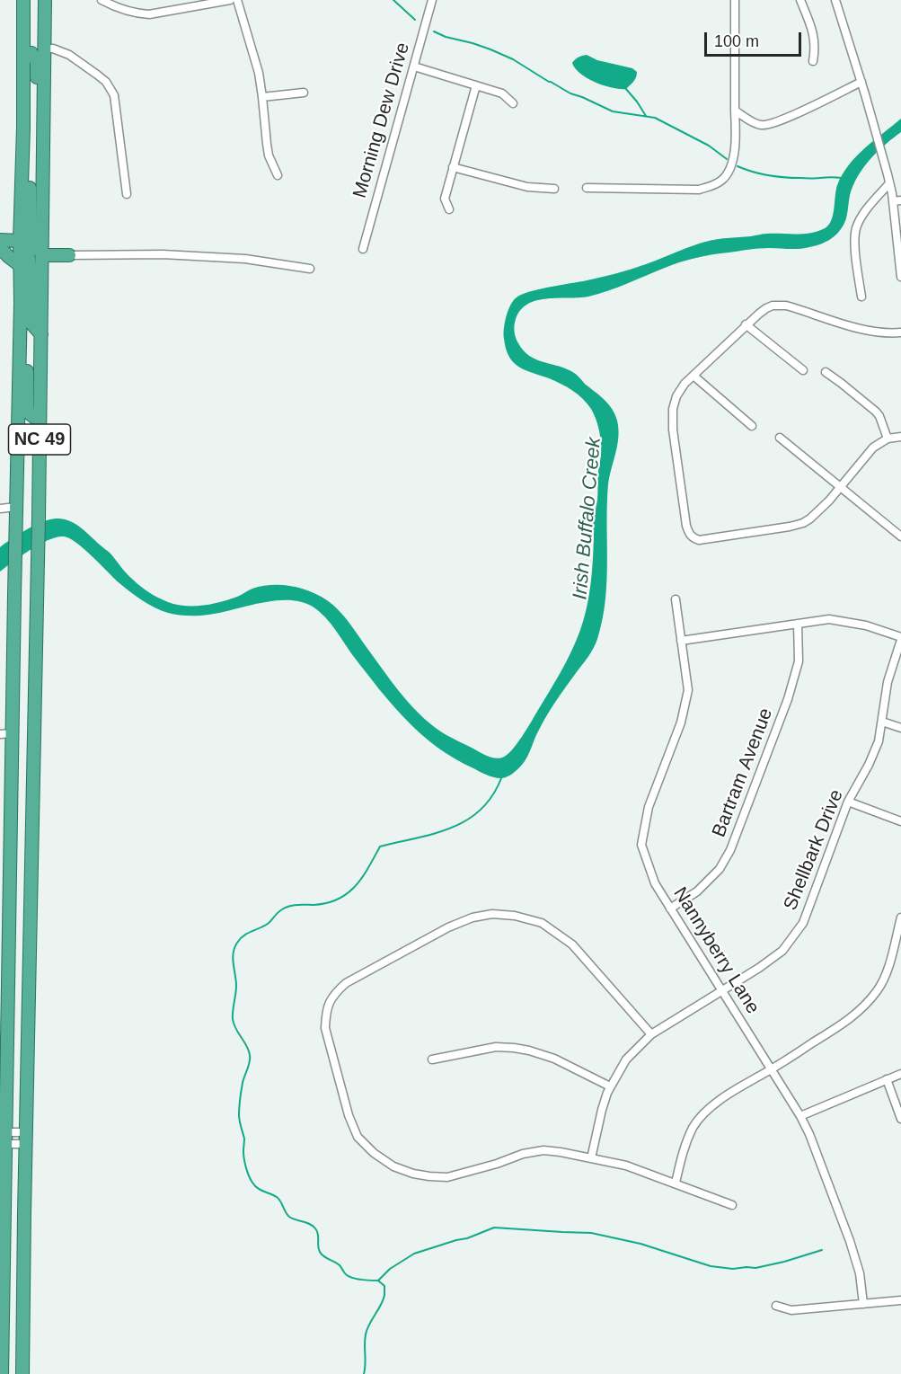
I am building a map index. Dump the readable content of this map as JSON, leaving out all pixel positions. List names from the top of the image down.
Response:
{
  "streets": {
    "highway": ["NC 49"],
    "street": [
      "Morning Dew Drive",
      "Bartram Avenue",
      "Shellbark Drive",
      "Nannyberry Lane"
    ]
  },
  "crossings": [
    ["Bartram Avenue", "Nannyberry Lane"],
    ["Shellbark Drive", "Nannyberry Lane"]
  ],
  "water": ["Irish Buffalo Creek"],
  "scale_bar": "100 m"
}
